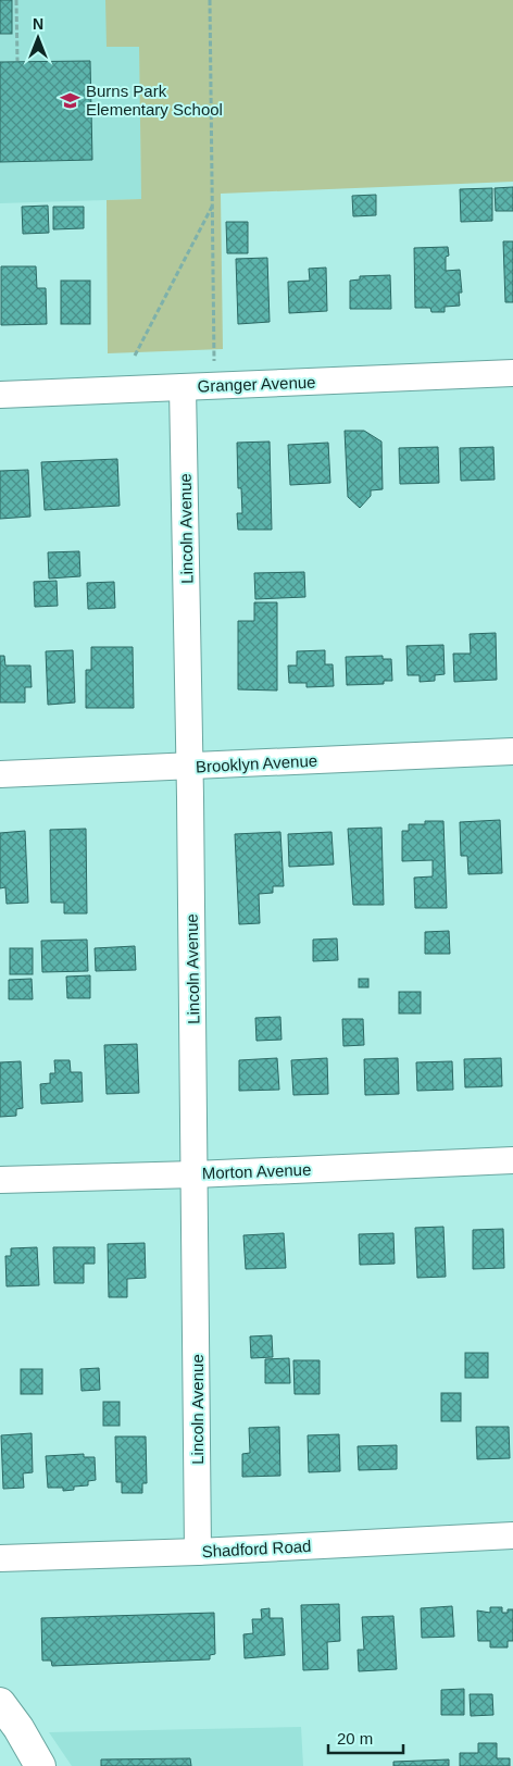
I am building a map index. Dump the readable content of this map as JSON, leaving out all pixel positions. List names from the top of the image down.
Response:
{
  "streets": {
    "street": [
      "Granger Avenue",
      "Lincoln Avenue",
      "Brooklyn Avenue",
      "Morton Avenue",
      "Shadford Road"
    ]
  },
  "crossings": [
    ["Granger Avenue", "Lincoln Avenue"],
    ["Lincoln Avenue", "Brooklyn Avenue"],
    ["Lincoln Avenue", "Morton Avenue"],
    ["Lincoln Avenue", "Shadford Road"]
  ],
  "places": {
    "school or university": ["Burns Park Elementary School"]
  },
  "scale_bar": "20 m",
  "north": "top"
}
